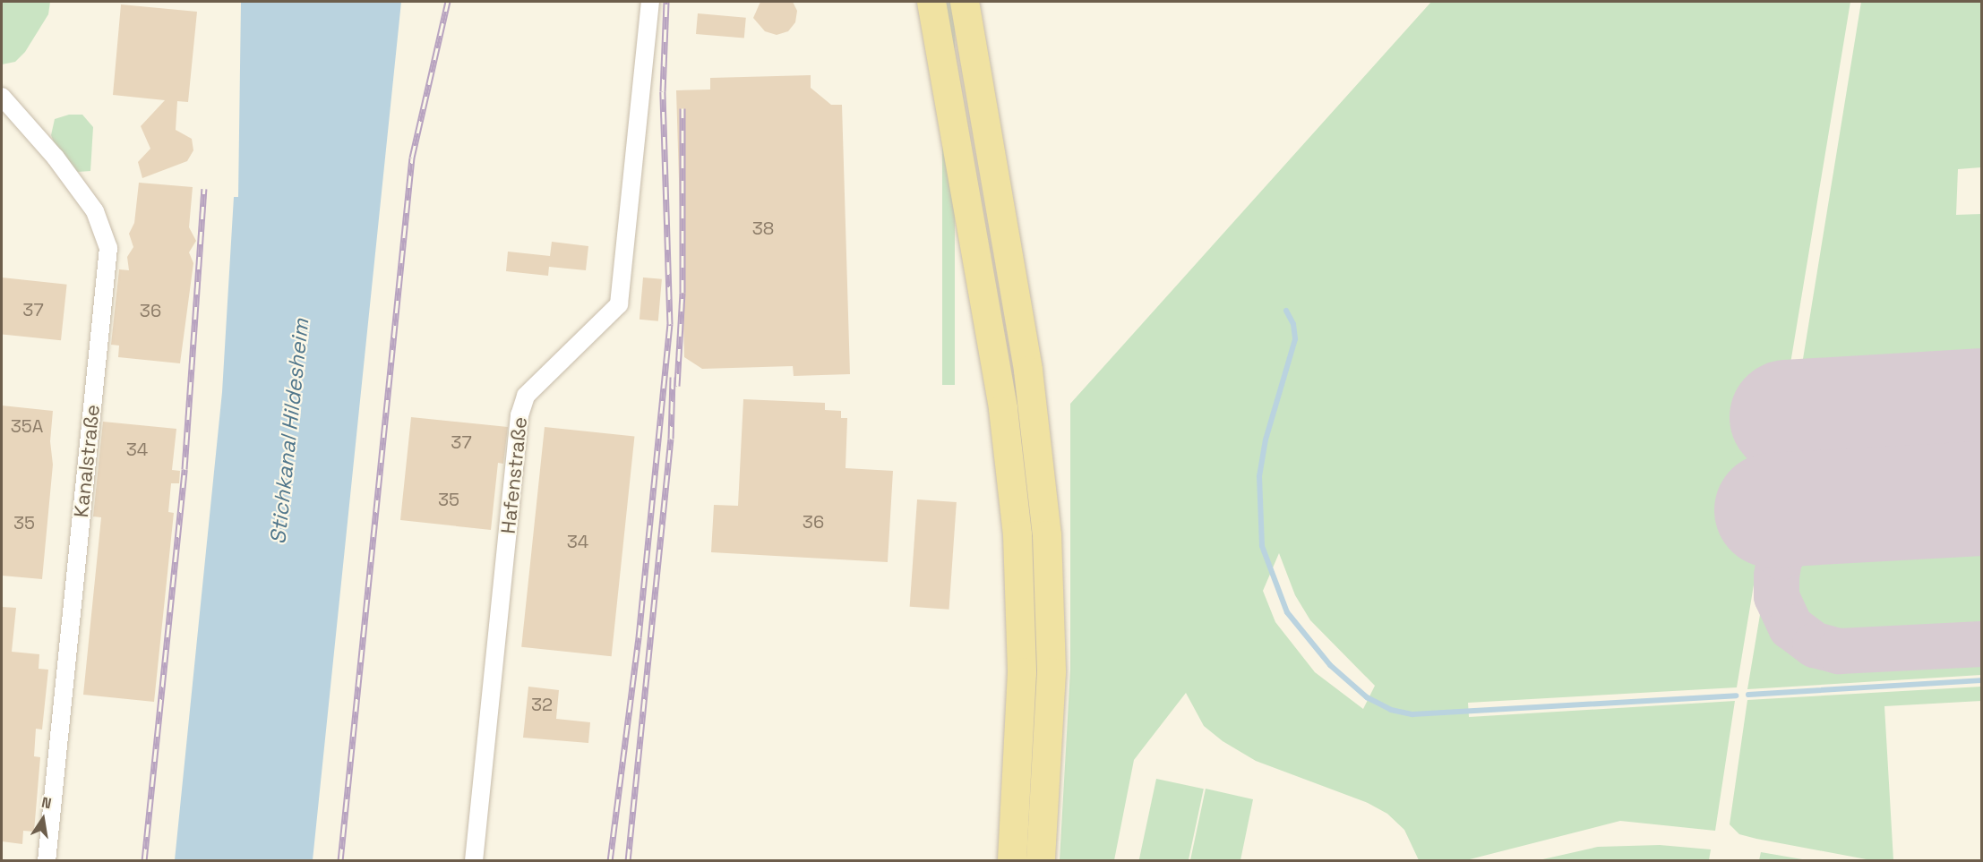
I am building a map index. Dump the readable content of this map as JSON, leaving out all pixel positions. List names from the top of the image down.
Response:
{
  "streets": {
    "street": ["Kanalstraße", "Hafenstraße"]
  },
  "water": ["Stichkanal Hildesheim"],
  "house_numbers": [
    "38",
    "37",
    "36",
    "35A",
    "37",
    "34",
    "35",
    "36",
    "35",
    "34",
    "32"
  ],
  "north": "top"
}
